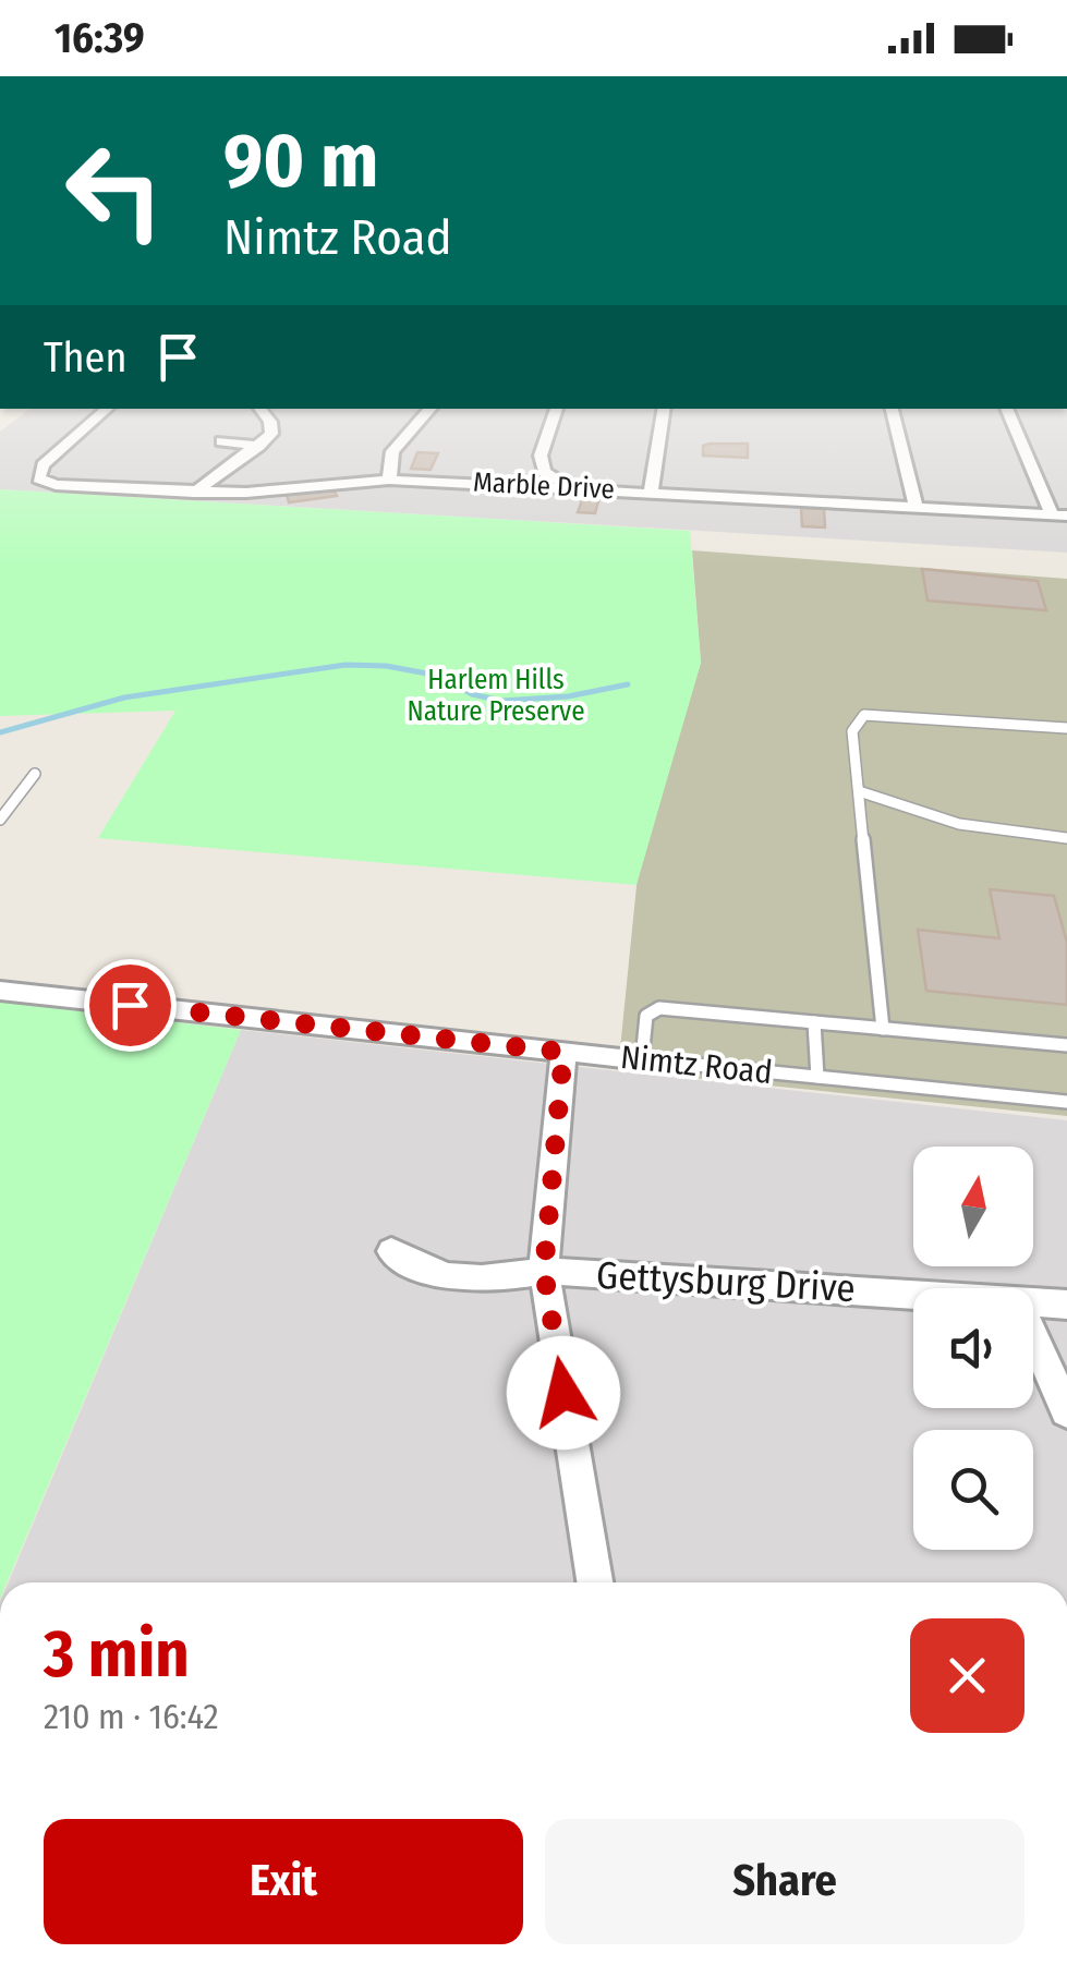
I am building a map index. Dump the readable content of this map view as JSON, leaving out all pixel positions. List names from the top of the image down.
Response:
{
  "streets": {
    "street": ["Marble Drive", "Nimtz Road", "Gettysburg Drive"]
  },
  "parks": ["Harlem Hills Nature Preserve"],
  "north": "top",
  "page": {
    "status": "16:39",
    "turn": ["90 m", "Nimtz Road"],
    "then": "Then",
    "heading": ["3 min", "210 m · 16:42"],
    "buttons": ["Exit", "Share"]
  }
}
